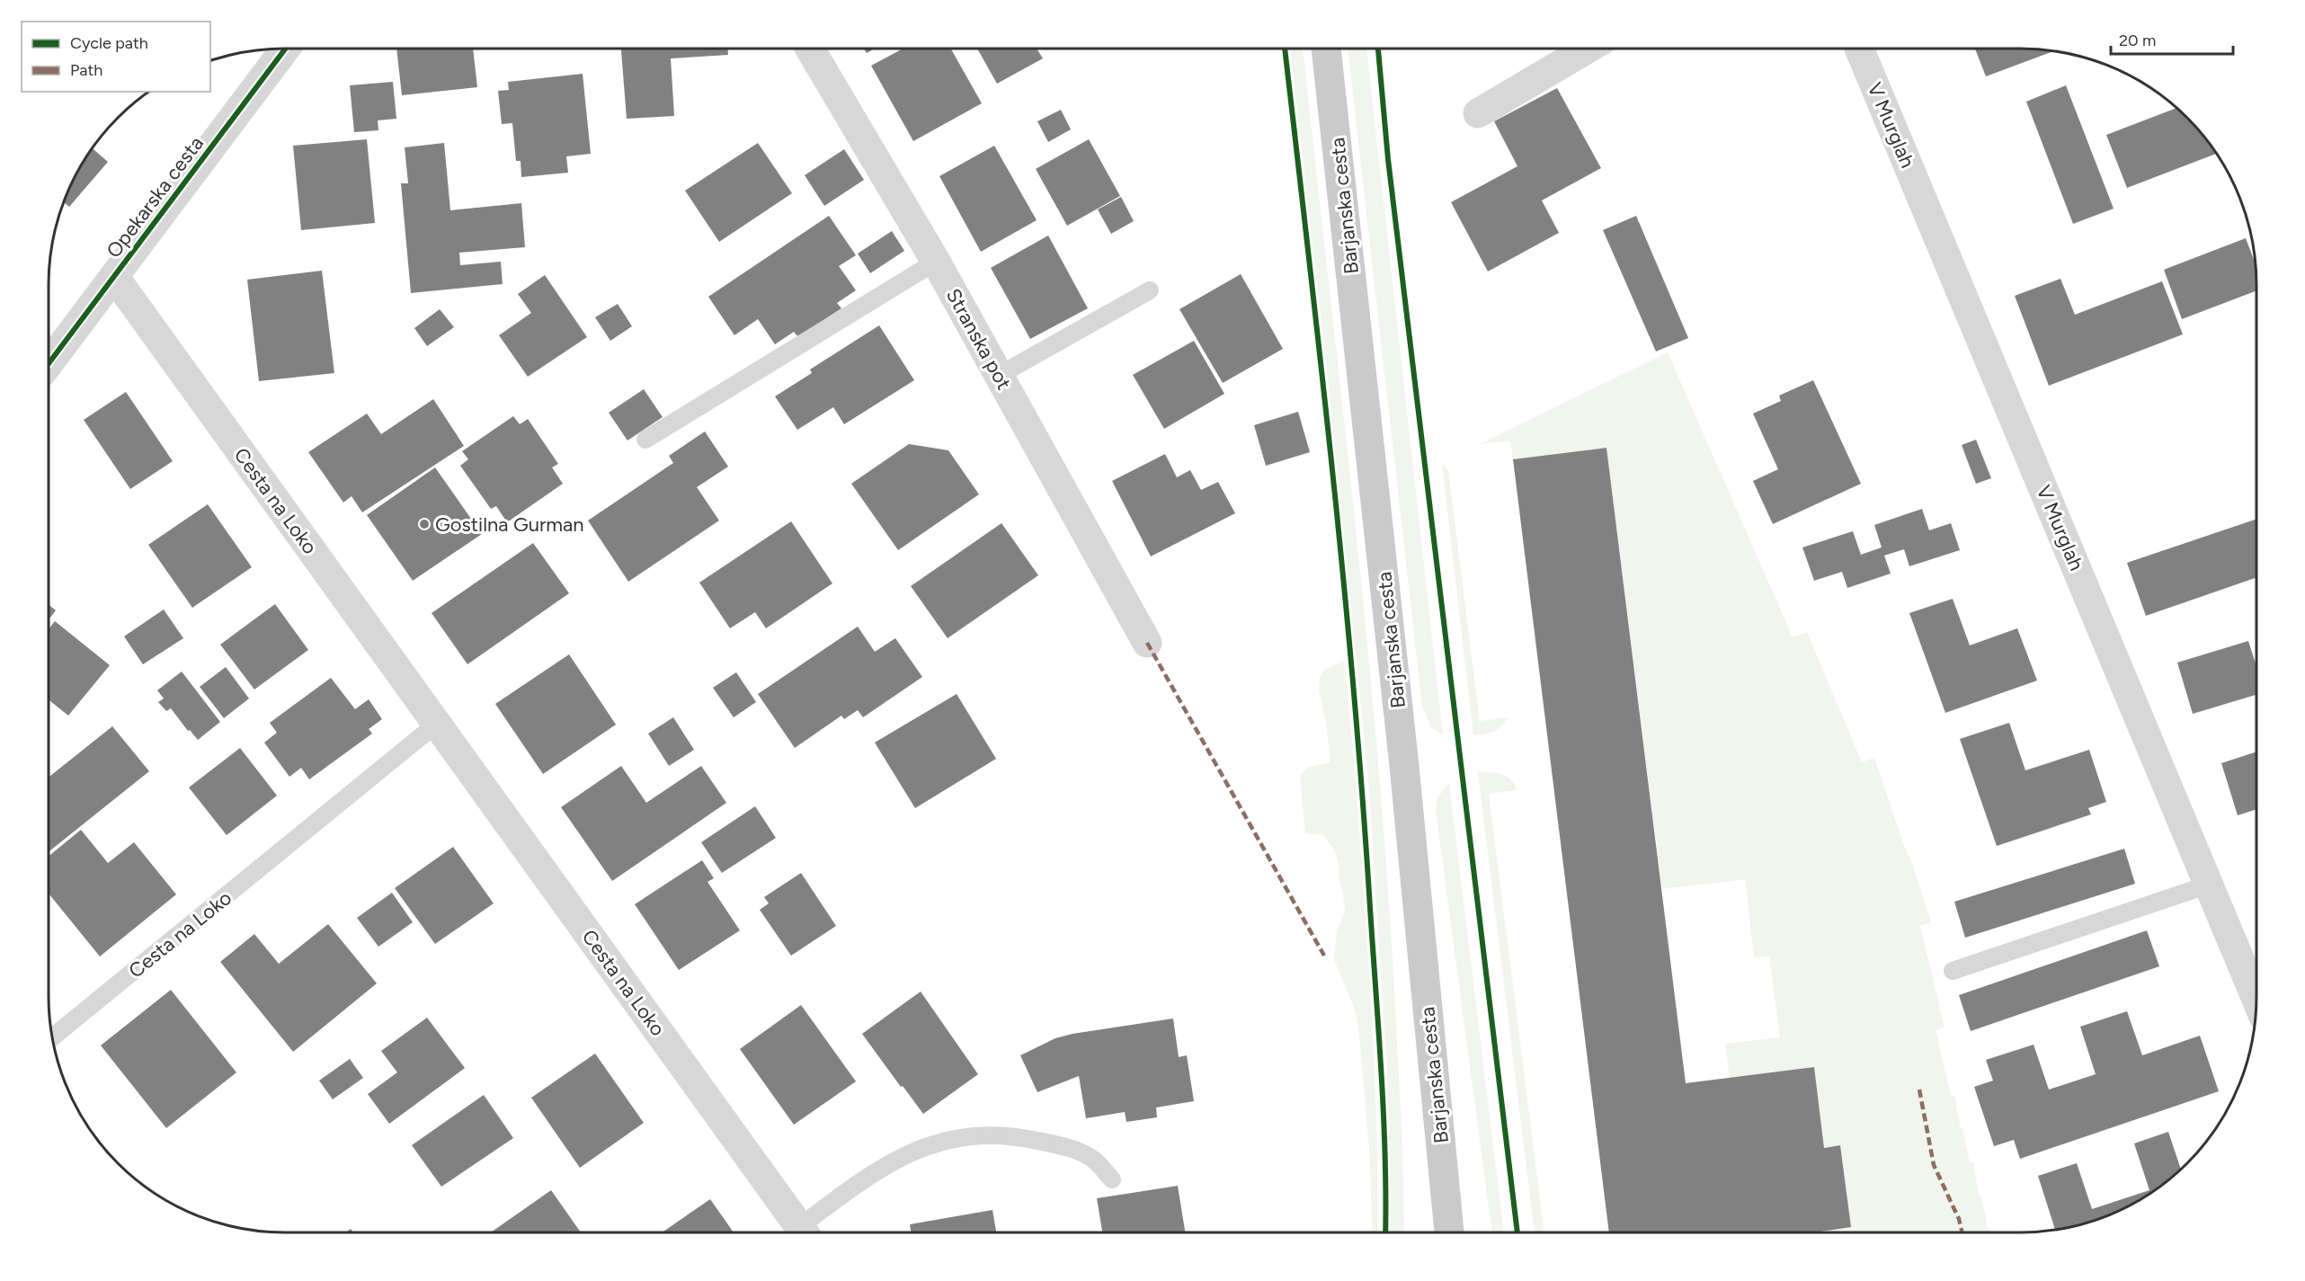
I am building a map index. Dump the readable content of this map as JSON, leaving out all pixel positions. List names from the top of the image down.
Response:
{
  "streets": {
    "main road": ["Barjanska cesta"],
    "street": [
      "V Murglah",
      "Opekarska cesta",
      "Stranska pot",
      "Cesta na Loko"
    ]
  },
  "crossings": [
    ["Opekarska cesta", "Cesta na Loko"]
  ],
  "places": ["Gostilna Gurman"],
  "legend": ["Cycle path", "Path"],
  "scale_bar": "20 m"
}
